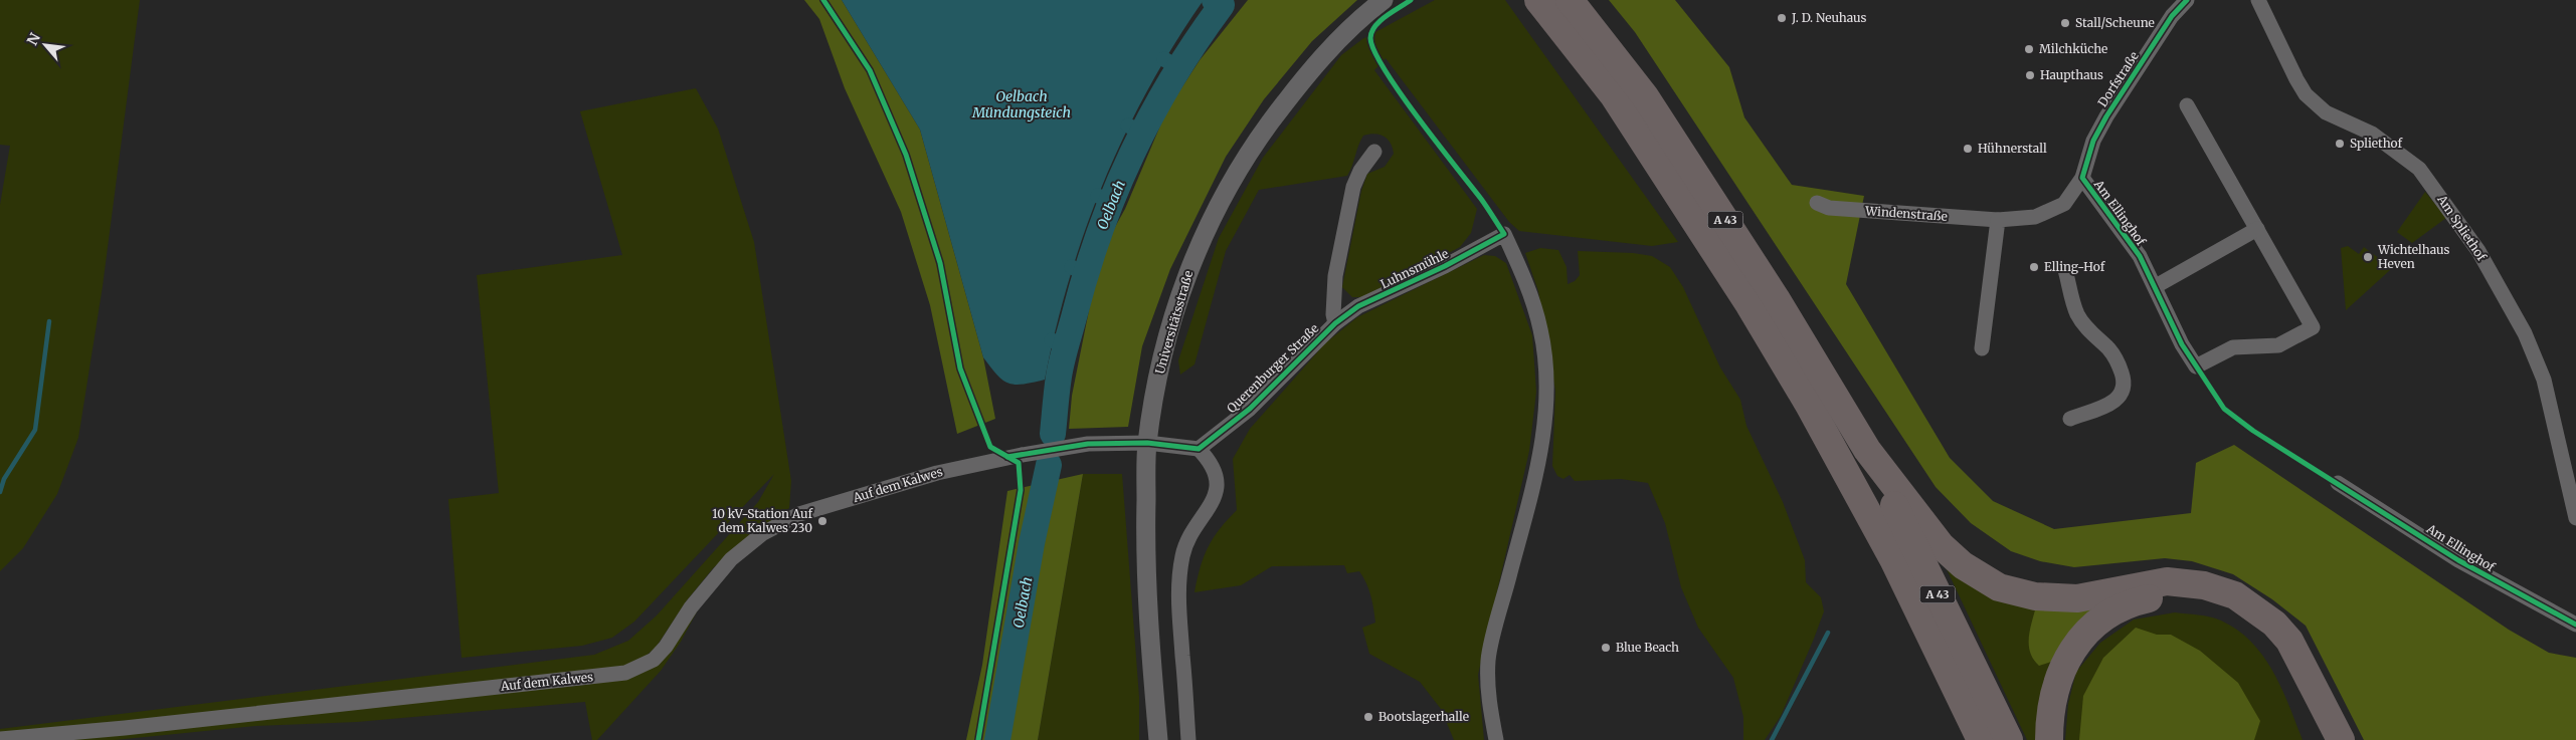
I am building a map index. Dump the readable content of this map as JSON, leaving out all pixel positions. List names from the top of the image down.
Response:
{
  "streets": {
    "highway": ["A 43"],
    "street": [
      "Dorfstraße",
      "Am Ellinghof",
      "Windenstraße",
      "Am Spliethof",
      "Luhnsmühle",
      "Universitätsstraße",
      "Querenburger Straße",
      "Auf dem Kalwes"
    ]
  },
  "crossings": [
    ["Dorfstraße", "Am Ellinghof"],
    ["Dorfstraße", "Windenstraße"],
    ["Luhnsmühle", "Querenburger Straße"],
    ["Universitätsstraße", "Auf dem Kalwes"]
  ],
  "water": ["Oelbach Mündungsteich", "Oelbach"],
  "places": [
    "J. D. Neuhaus",
    "Stall/Scheune",
    "Milchküche",
    "Haupthaus",
    "Spliethof",
    "Hühnerstall",
    "Wichtelhaus Heven",
    "Elling-Hof",
    "10 kV-Station Auf dem Kalwes 230",
    "Blue Beach",
    "Bootslagerhalle"
  ],
  "north": "top left"
}
